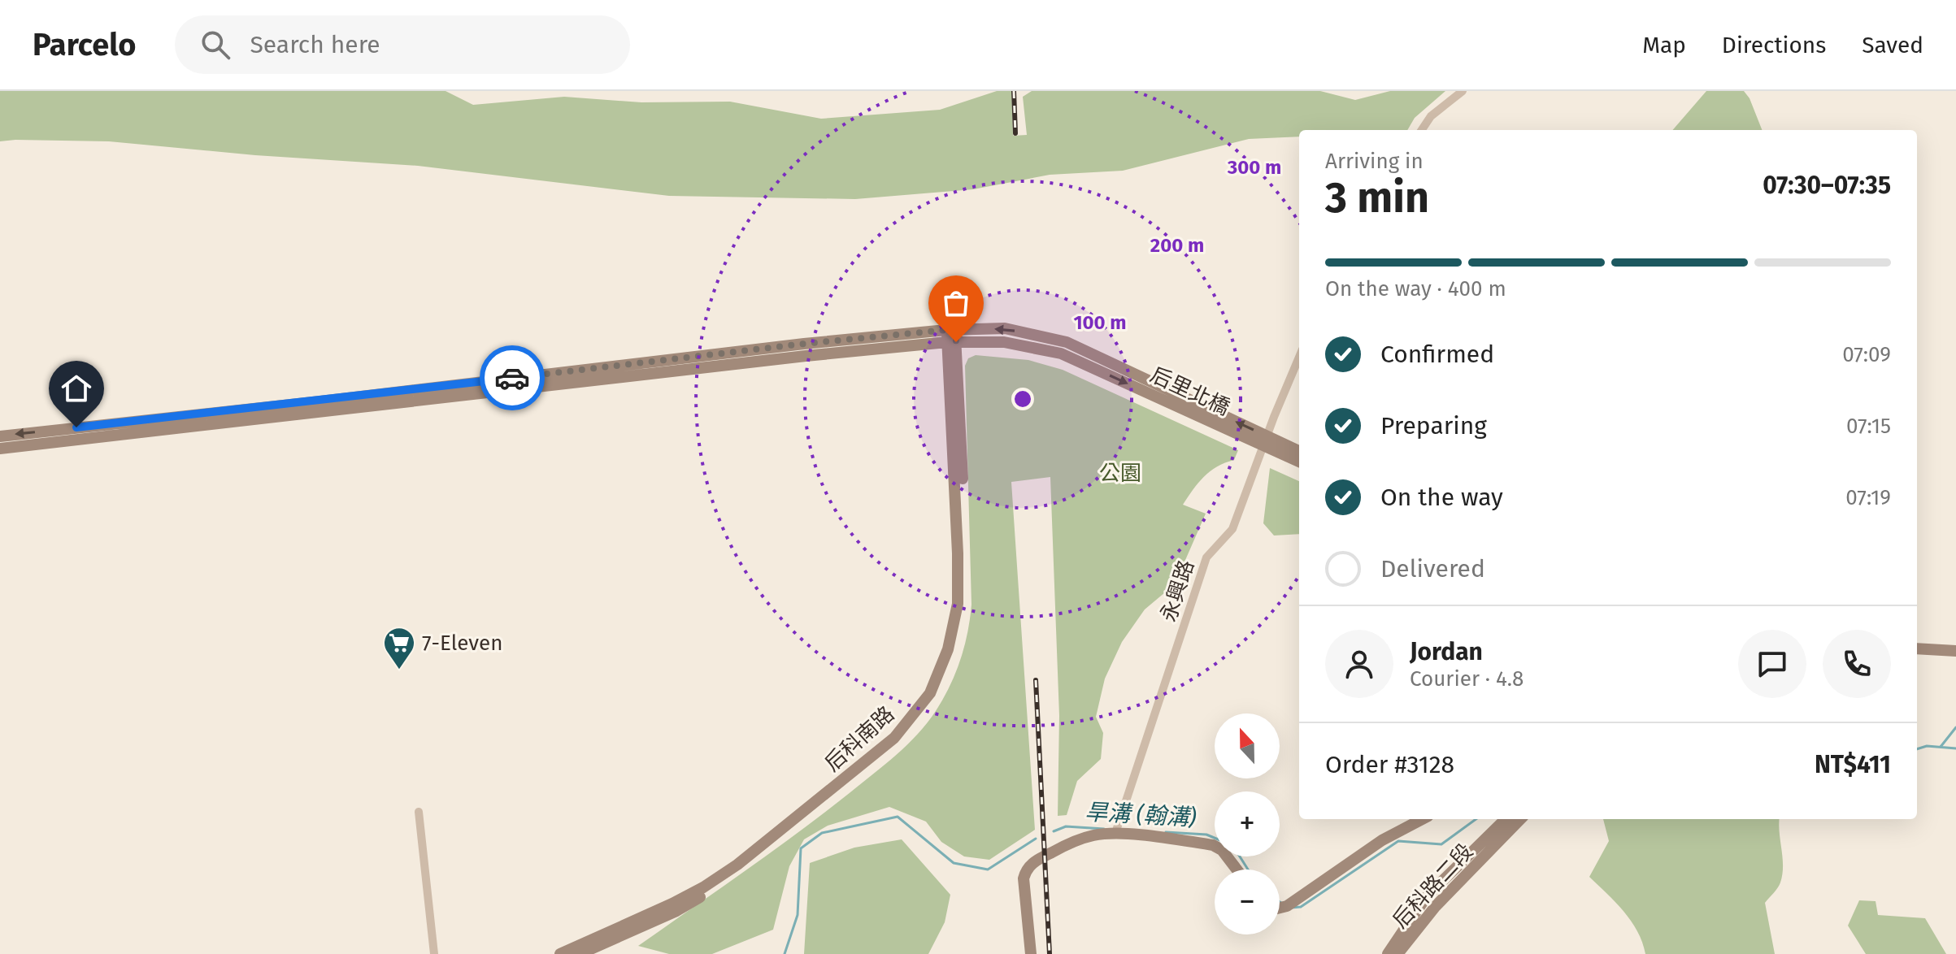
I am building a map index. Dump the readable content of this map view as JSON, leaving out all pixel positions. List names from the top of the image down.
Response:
{
  "streets": {
    "street": [
      "后里北橋",
      "永興路",
      "后科南路",
      "后科路二段"
    ]
  },
  "water": ["旱溝 (翰溝)"],
  "parks": ["公園"],
  "places": {
    "supermarket": ["7-Eleven"]
  },
  "north": "top",
  "page": {
    "header": "Parcelo",
    "search": "Search here",
    "nav": ["Map", "Directions", "Saved"],
    "heading": ["3 min", "Arriving in", "07:30–07:35"],
    "panel": [
      "Jordan",
      "Courier · 4.8",
      "Order #3128",
      "NT$411"
    ],
    "bar": "On the way · 400 m",
    "list": [
      ["Confirmed", "07:09"],
      ["Preparing", "07:15"],
      ["On the way", "07:19"],
      "Delivered"
    ],
    "map_buttons": ["+", "−"]
  },
  "rings": ["300 m", "200 m", "100 m"]
}
